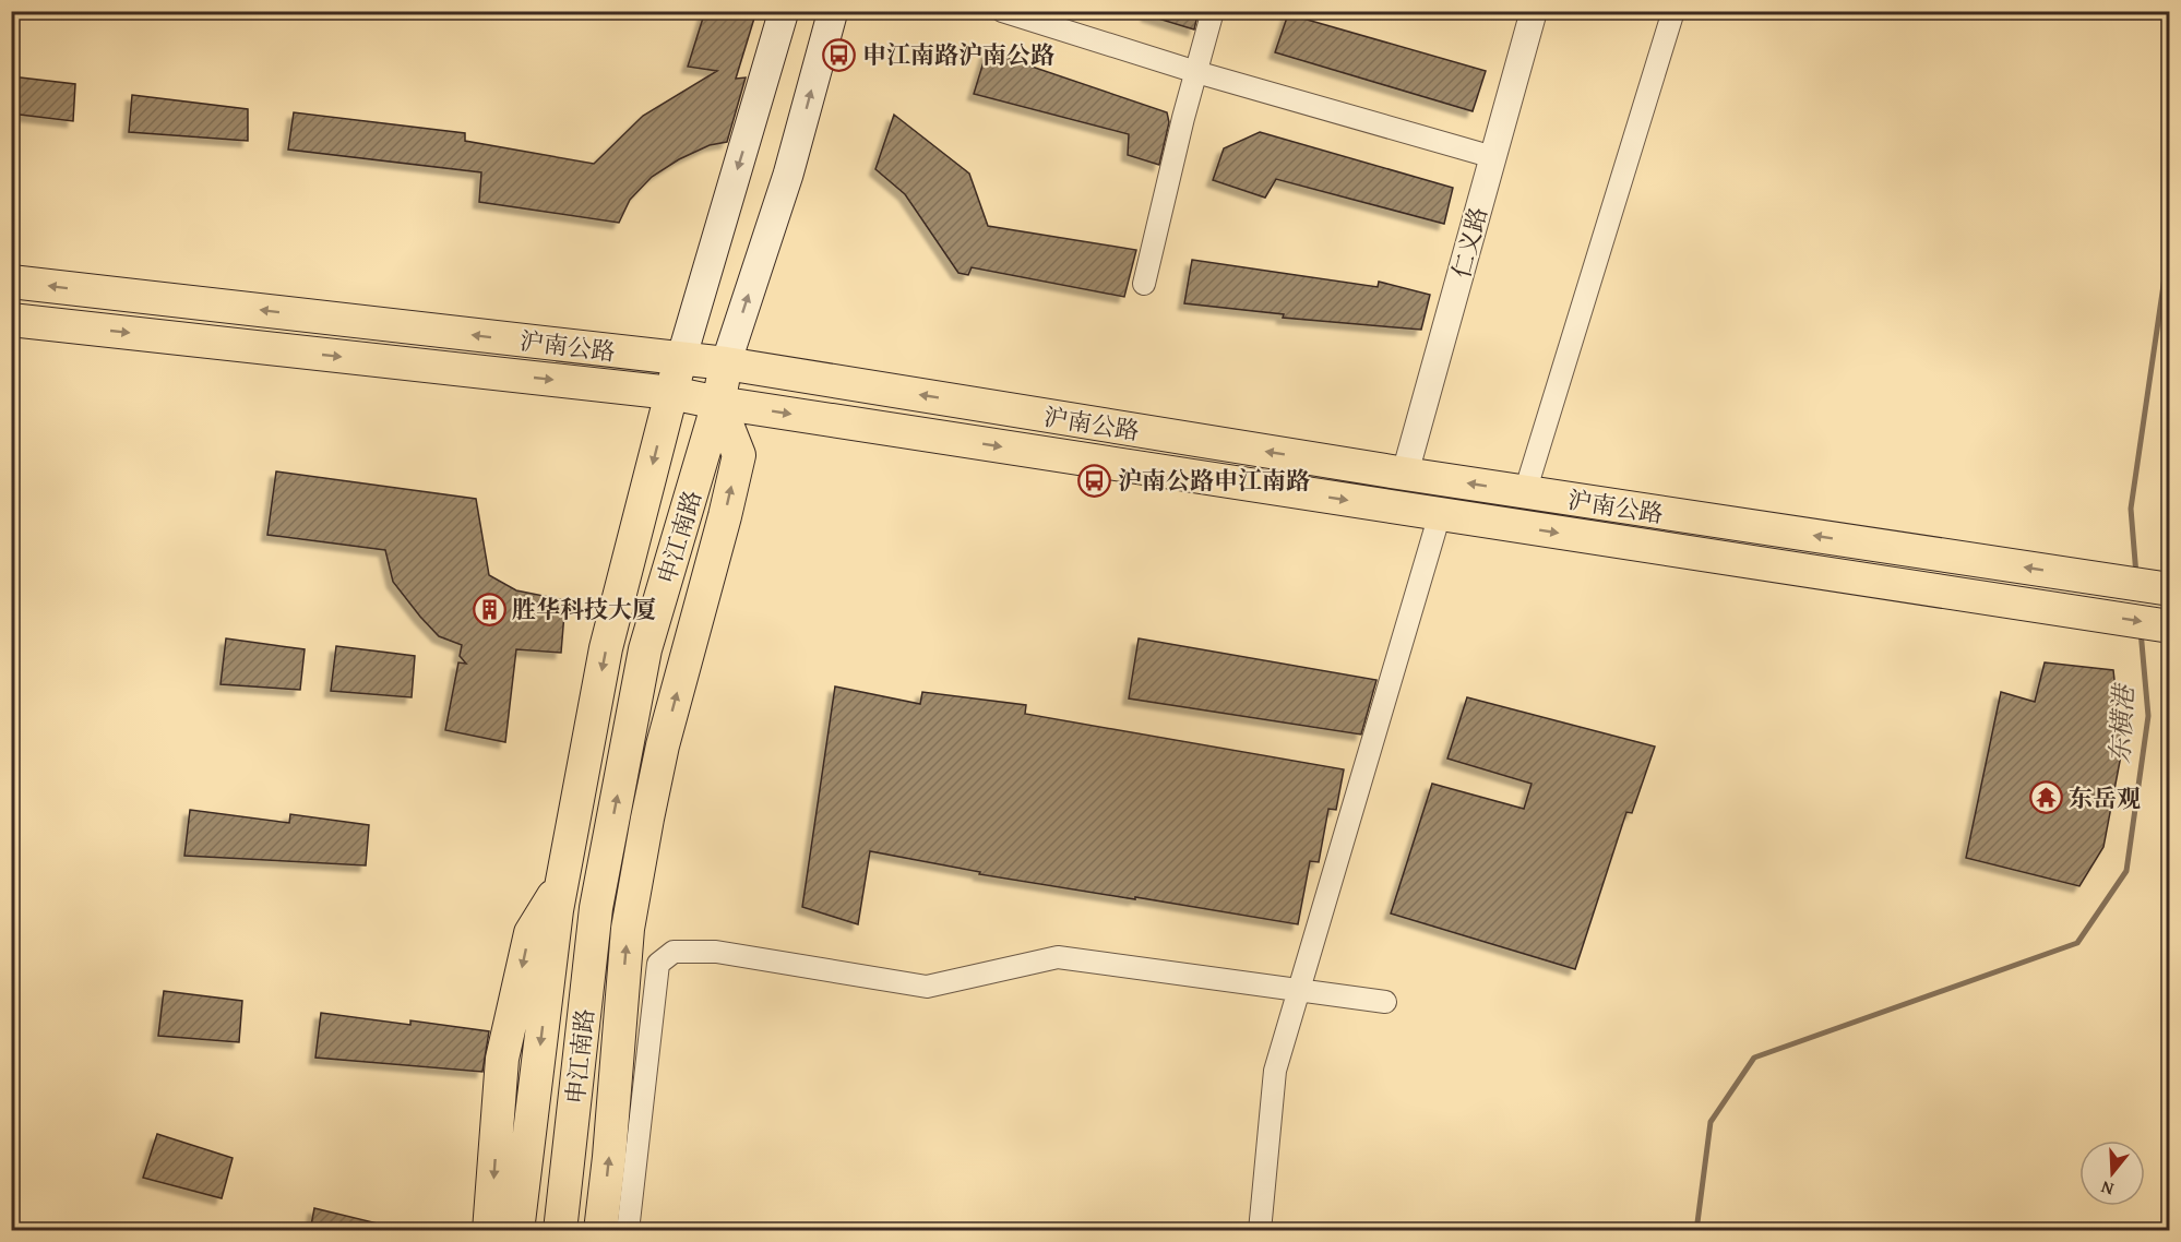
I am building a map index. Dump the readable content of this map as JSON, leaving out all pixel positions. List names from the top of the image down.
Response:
{
  "streets": {
    "main road": ["沪南公路", "申江南路"],
    "street": ["仁义路"]
  },
  "crossings": [
    ["仁义路", "沪南公路"],
    ["沪南公路", "申江南路"]
  ],
  "water": ["东横港"],
  "places": {
    "bus stop": ["申江南路沪南公路", "沪南公路申江南路"],
    "building": ["胜华科技大厦"],
    "temple": ["东岳观"]
  },
  "north": "bottom"
}
